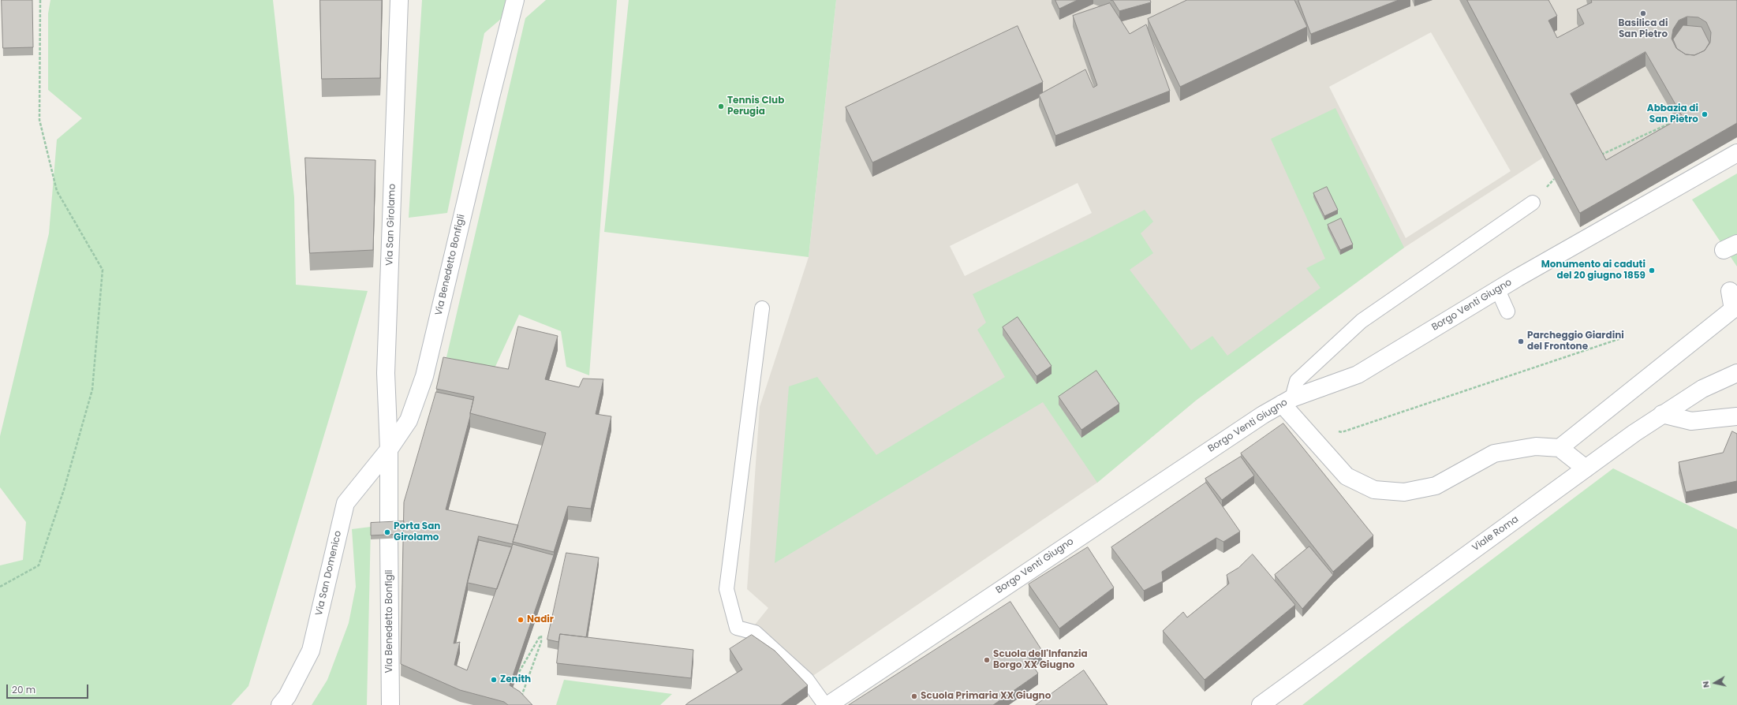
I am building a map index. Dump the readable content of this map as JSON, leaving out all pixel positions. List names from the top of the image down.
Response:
{
  "streets": {
    "street": [
      "Via San Girolamo",
      "Via Benedetto Bonfigli",
      "Borgo Venti Giugno",
      "Viale Roma",
      "Via San Domenico"
    ]
  },
  "crossings": [
    ["Via San Girolamo", "Via Benedetto Bonfigli"],
    ["Via San Girolamo", "Via San Domenico"],
    ["Via Benedetto Bonfigli", "Via San Domenico"]
  ],
  "places": [
    "Basilica di San Pietro",
    "Tennis Club Perugia",
    "Abbazia di San Pietro",
    "Monumento ai caduti del 20 giugno 1859",
    "Parcheggio Giardini del Frontone",
    "Porta San Girolamo",
    "Nadir",
    "Scuola dell'Infanzia Borgo XX Giugno",
    "Zenith",
    "Scuola Primaria XX Giugno"
  ],
  "scale_bar": "20 m",
  "north": "left"
}
